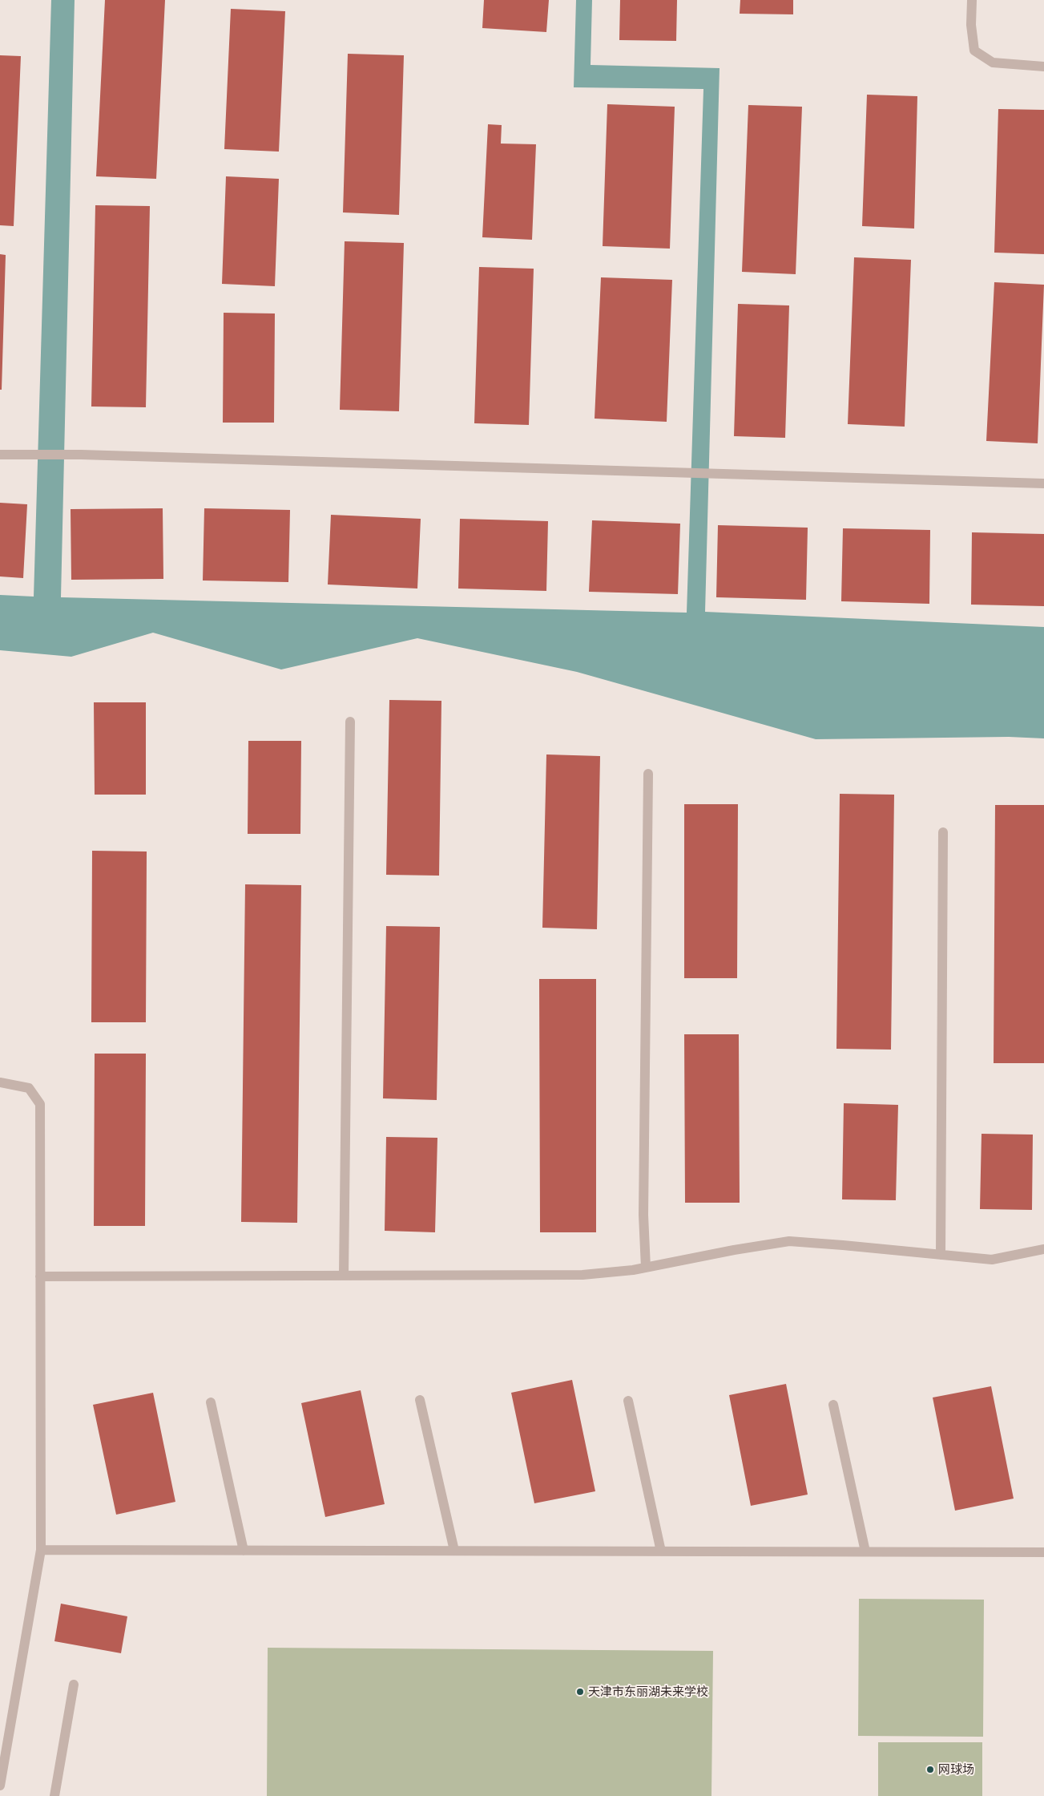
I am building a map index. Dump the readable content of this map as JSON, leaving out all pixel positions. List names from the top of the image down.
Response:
{
  "places": ["天津市东丽湖未来学校", "网球场"]
}
